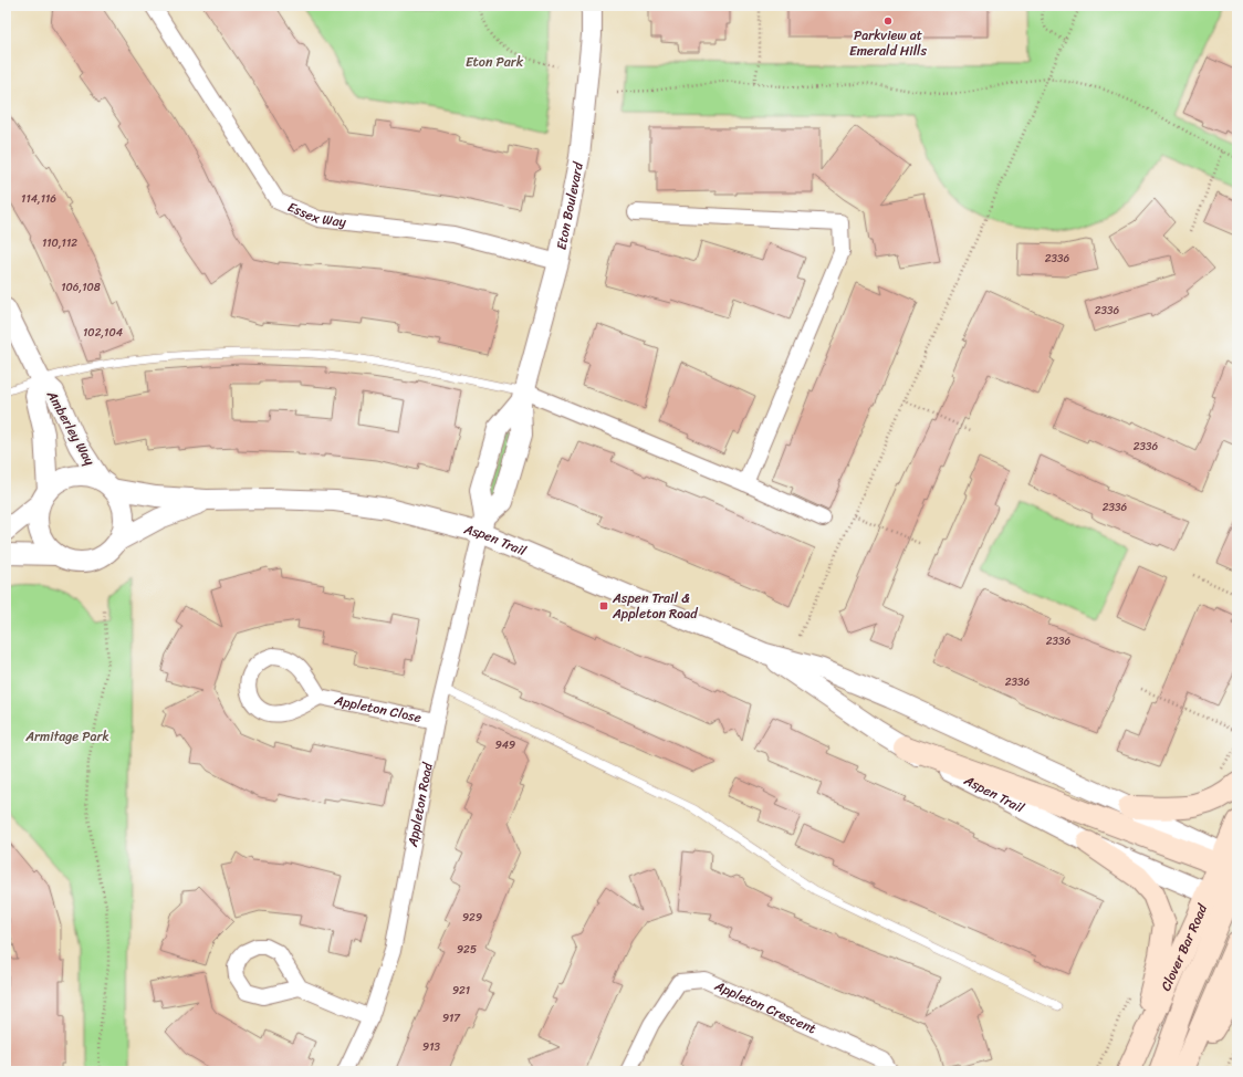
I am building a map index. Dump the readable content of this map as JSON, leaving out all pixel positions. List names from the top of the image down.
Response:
{
  "streets": {
    "main road": ["Clover Bar Road"],
    "street": [
      "Eton Boulevard",
      "Essex Way",
      "Amberley Way",
      "Aspen Trail",
      "Appleton Close",
      "Appleton Road",
      "Appleton Crescent"
    ]
  },
  "crossings": [
    ["Eton Boulevard", "Essex Way"],
    ["Eton Boulevard", "Aspen Trail"],
    ["Eton Boulevard", "Appleton Road"],
    ["Amberley Way", "Aspen Trail"],
    ["Aspen Trail", "Appleton Road"],
    ["Aspen Trail", "Clover Bar Road"],
    ["Appleton Close", "Appleton Road"]
  ],
  "parks": ["Eton Park", "Armitage Park"],
  "places": {
    "other": ["Parkview at Emerald Hills"],
    "transit": ["Aspen Trail & Appleton Road"]
  },
  "house_numbers": [
    "114,116",
    "110,112",
    "2336",
    "106,108",
    "2336",
    "102,104",
    "2336",
    "2336",
    "2336",
    "2336",
    "949",
    "929",
    "925",
    "921",
    "917",
    "913"
  ]
}
